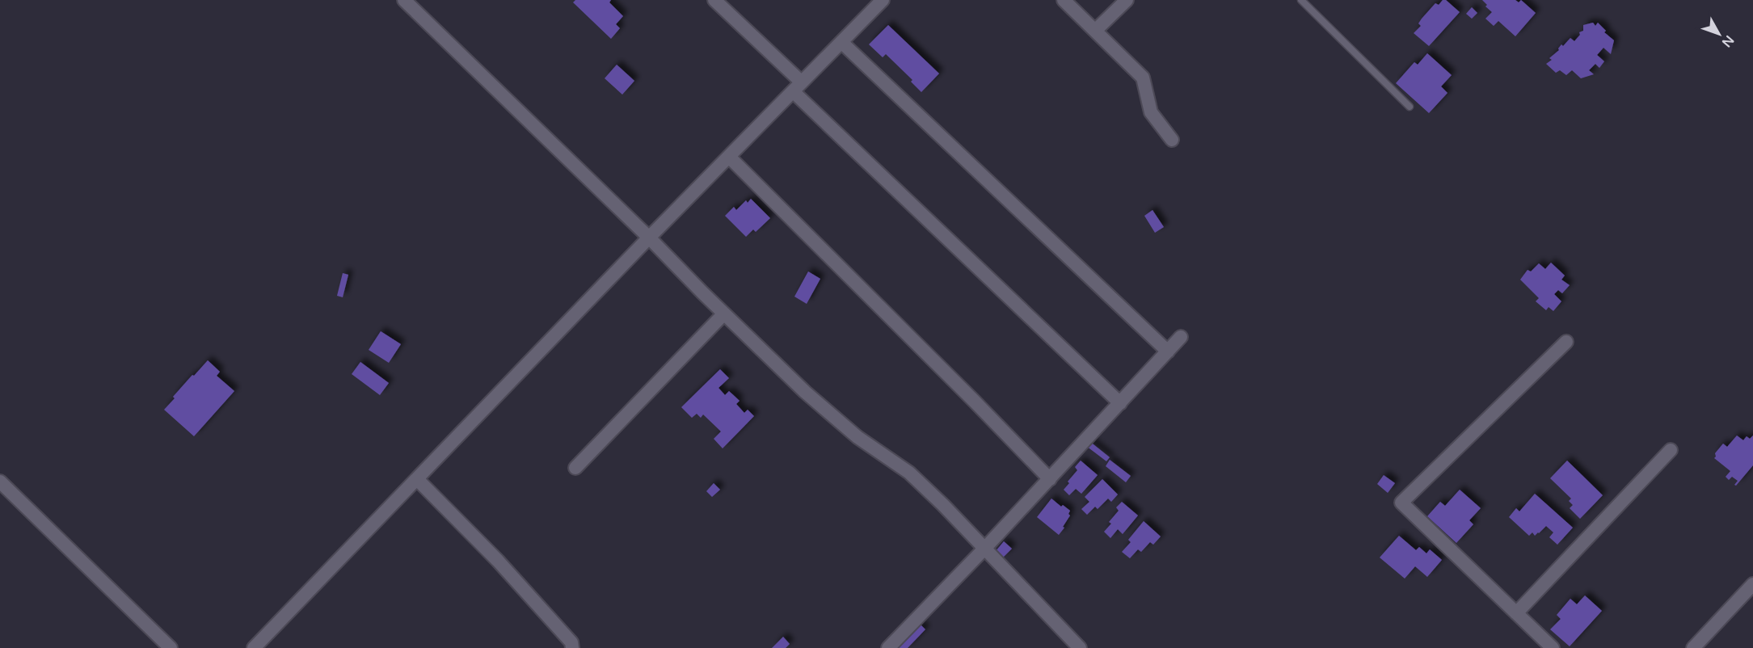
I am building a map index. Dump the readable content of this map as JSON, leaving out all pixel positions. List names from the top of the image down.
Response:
{
  "north": "bottom right"
}
